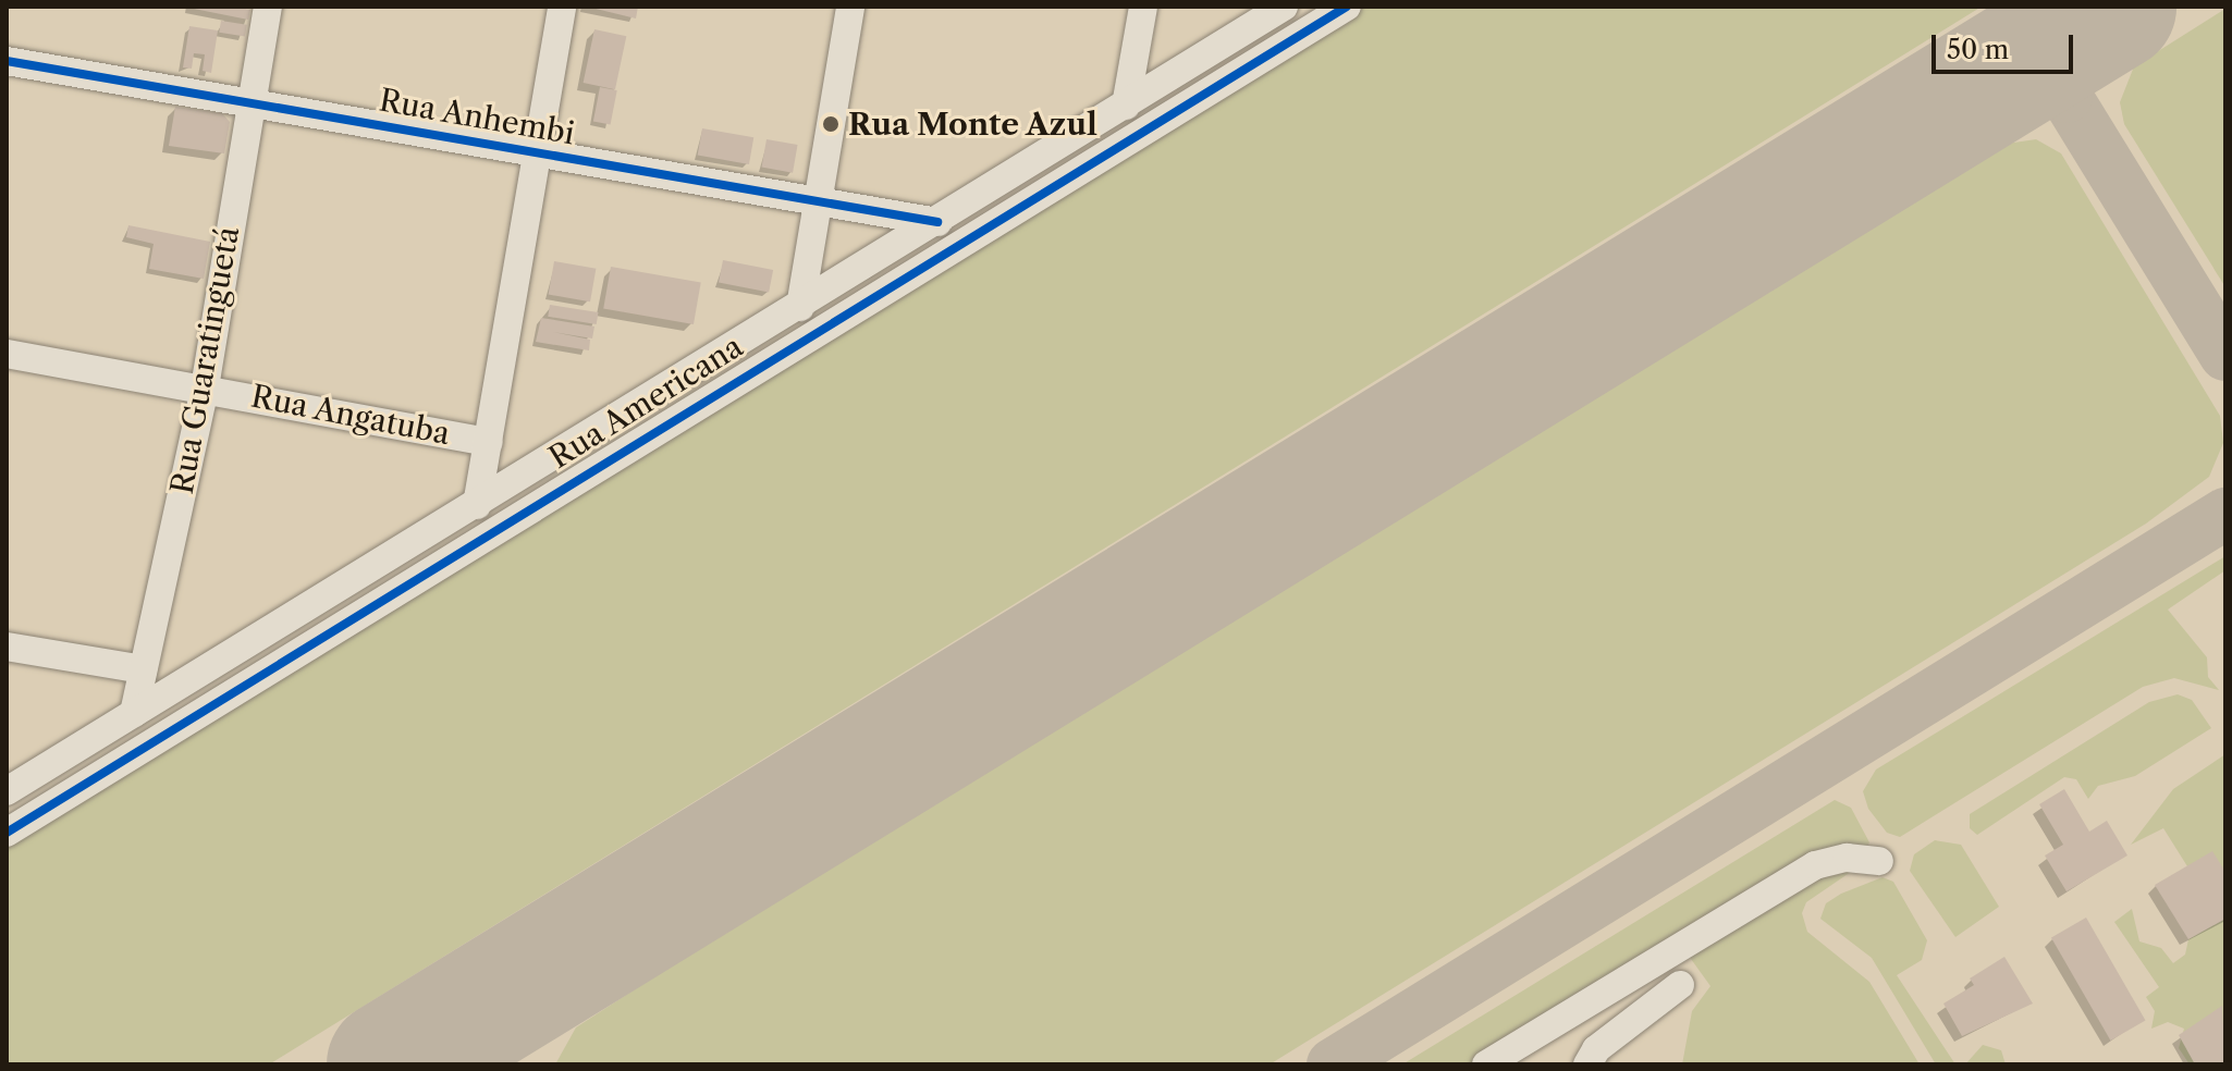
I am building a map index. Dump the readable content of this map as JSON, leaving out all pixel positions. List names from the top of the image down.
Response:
{
  "streets": {
    "street": [
      "Rua Anhembi",
      "Rua Guaratinguetá",
      "Rua Americana",
      "Rua Angatuba"
    ]
  },
  "crossings": [
    ["Rua Anhembi", "Rua Guaratinguetá"],
    ["Rua Anhembi", "Rua Americana"],
    ["Rua Guaratinguetá", "Rua Americana"],
    ["Rua Guaratinguetá", "Rua Angatuba"]
  ],
  "places": ["Rua Monte Azul"],
  "scale_bar": "50 m"
}
